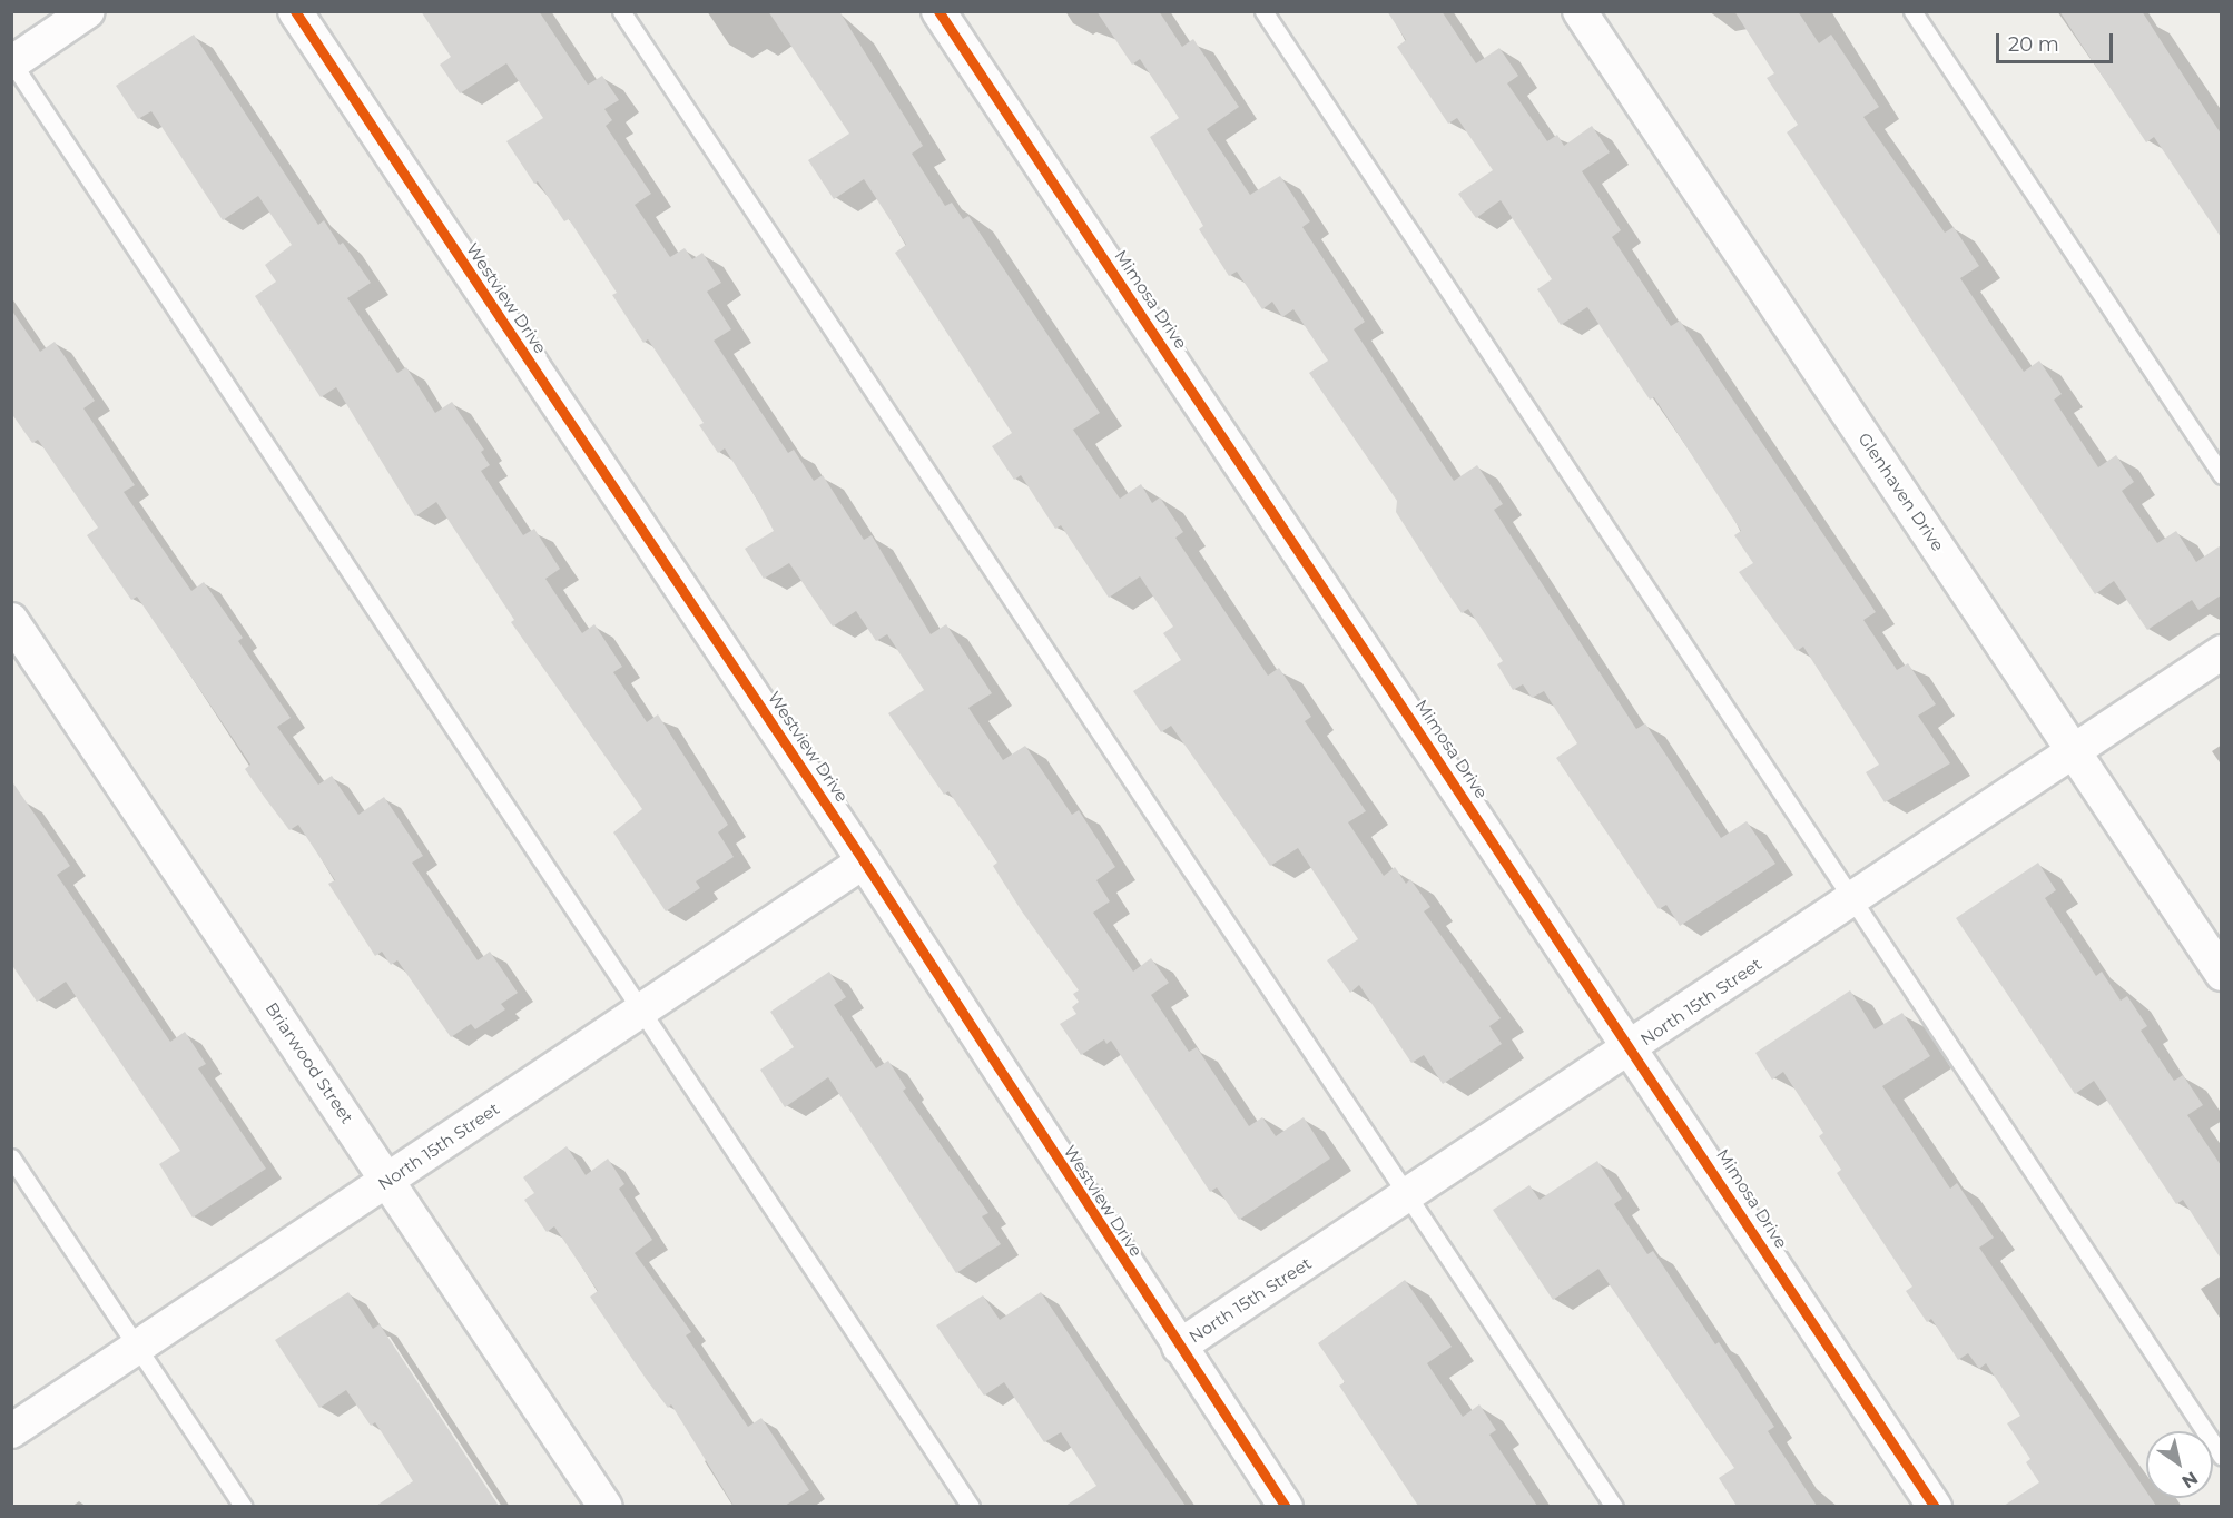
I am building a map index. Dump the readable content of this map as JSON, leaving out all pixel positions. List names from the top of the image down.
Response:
{
  "streets": {
    "street": [
      "Westview Drive",
      "Mimosa Drive",
      "Glenhaven Drive",
      "North 15th Street",
      "Briarwood Street"
    ]
  },
  "crossings": [
    ["Westview Drive", "North 15th Street"],
    ["Mimosa Drive", "North 15th Street"],
    ["Glenhaven Drive", "North 15th Street"],
    ["North 15th Street", "Briarwood Street"]
  ],
  "scale_bar": "20 m",
  "north": "bottom right"
}
